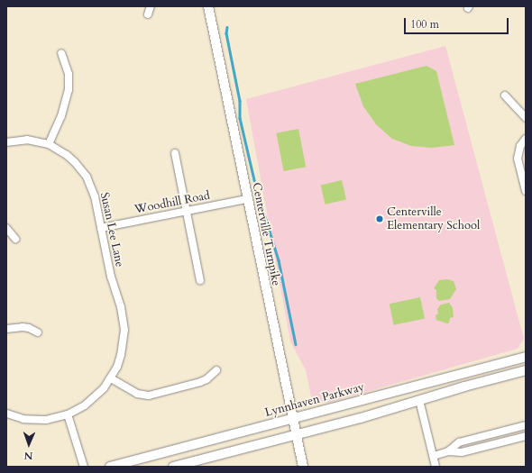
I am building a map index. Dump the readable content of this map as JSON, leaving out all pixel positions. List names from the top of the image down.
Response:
{
  "streets": {
    "main road": ["Centerville Turnpike", "Lynnhaven Parkway"],
    "street": ["Woodhill Road", "Susan Lee Lane"]
  },
  "crossings": [
    ["Woodhill Road", "Susan Lee Lane"],
    ["Woodhill Road", "Centerville Turnpike"],
    ["Centerville Turnpike", "Lynnhaven Parkway"]
  ],
  "places": ["Centerville Elementary School"],
  "scale_bar": "100 m",
  "north": "bottom"
}
